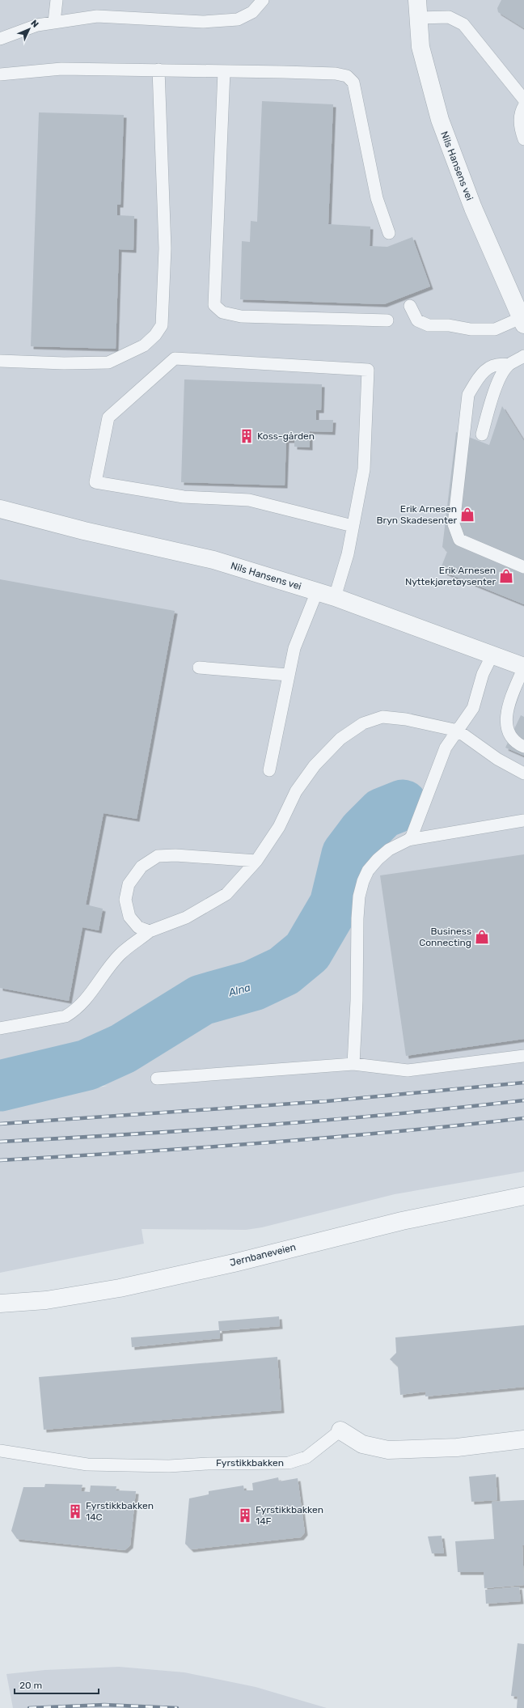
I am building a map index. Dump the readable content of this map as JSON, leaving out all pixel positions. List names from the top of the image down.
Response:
{
  "streets": {
    "street": ["Nils Hansens vei", "Jernbaneveien", "Fyrstikkbakken"]
  },
  "water": ["Alna"],
  "places": {
    "building": ["Koss-gården", "Fyrstikkbakken 14C", "Fyrstikkbakken 14F"],
    "shop": ["Erik Arnesen Bryn Skadesenter", "Erik Arnesen Nyttekjøretøysenter", "Business Connecting"]
  },
  "scale_bar": "20 m",
  "north": "top right"
}
